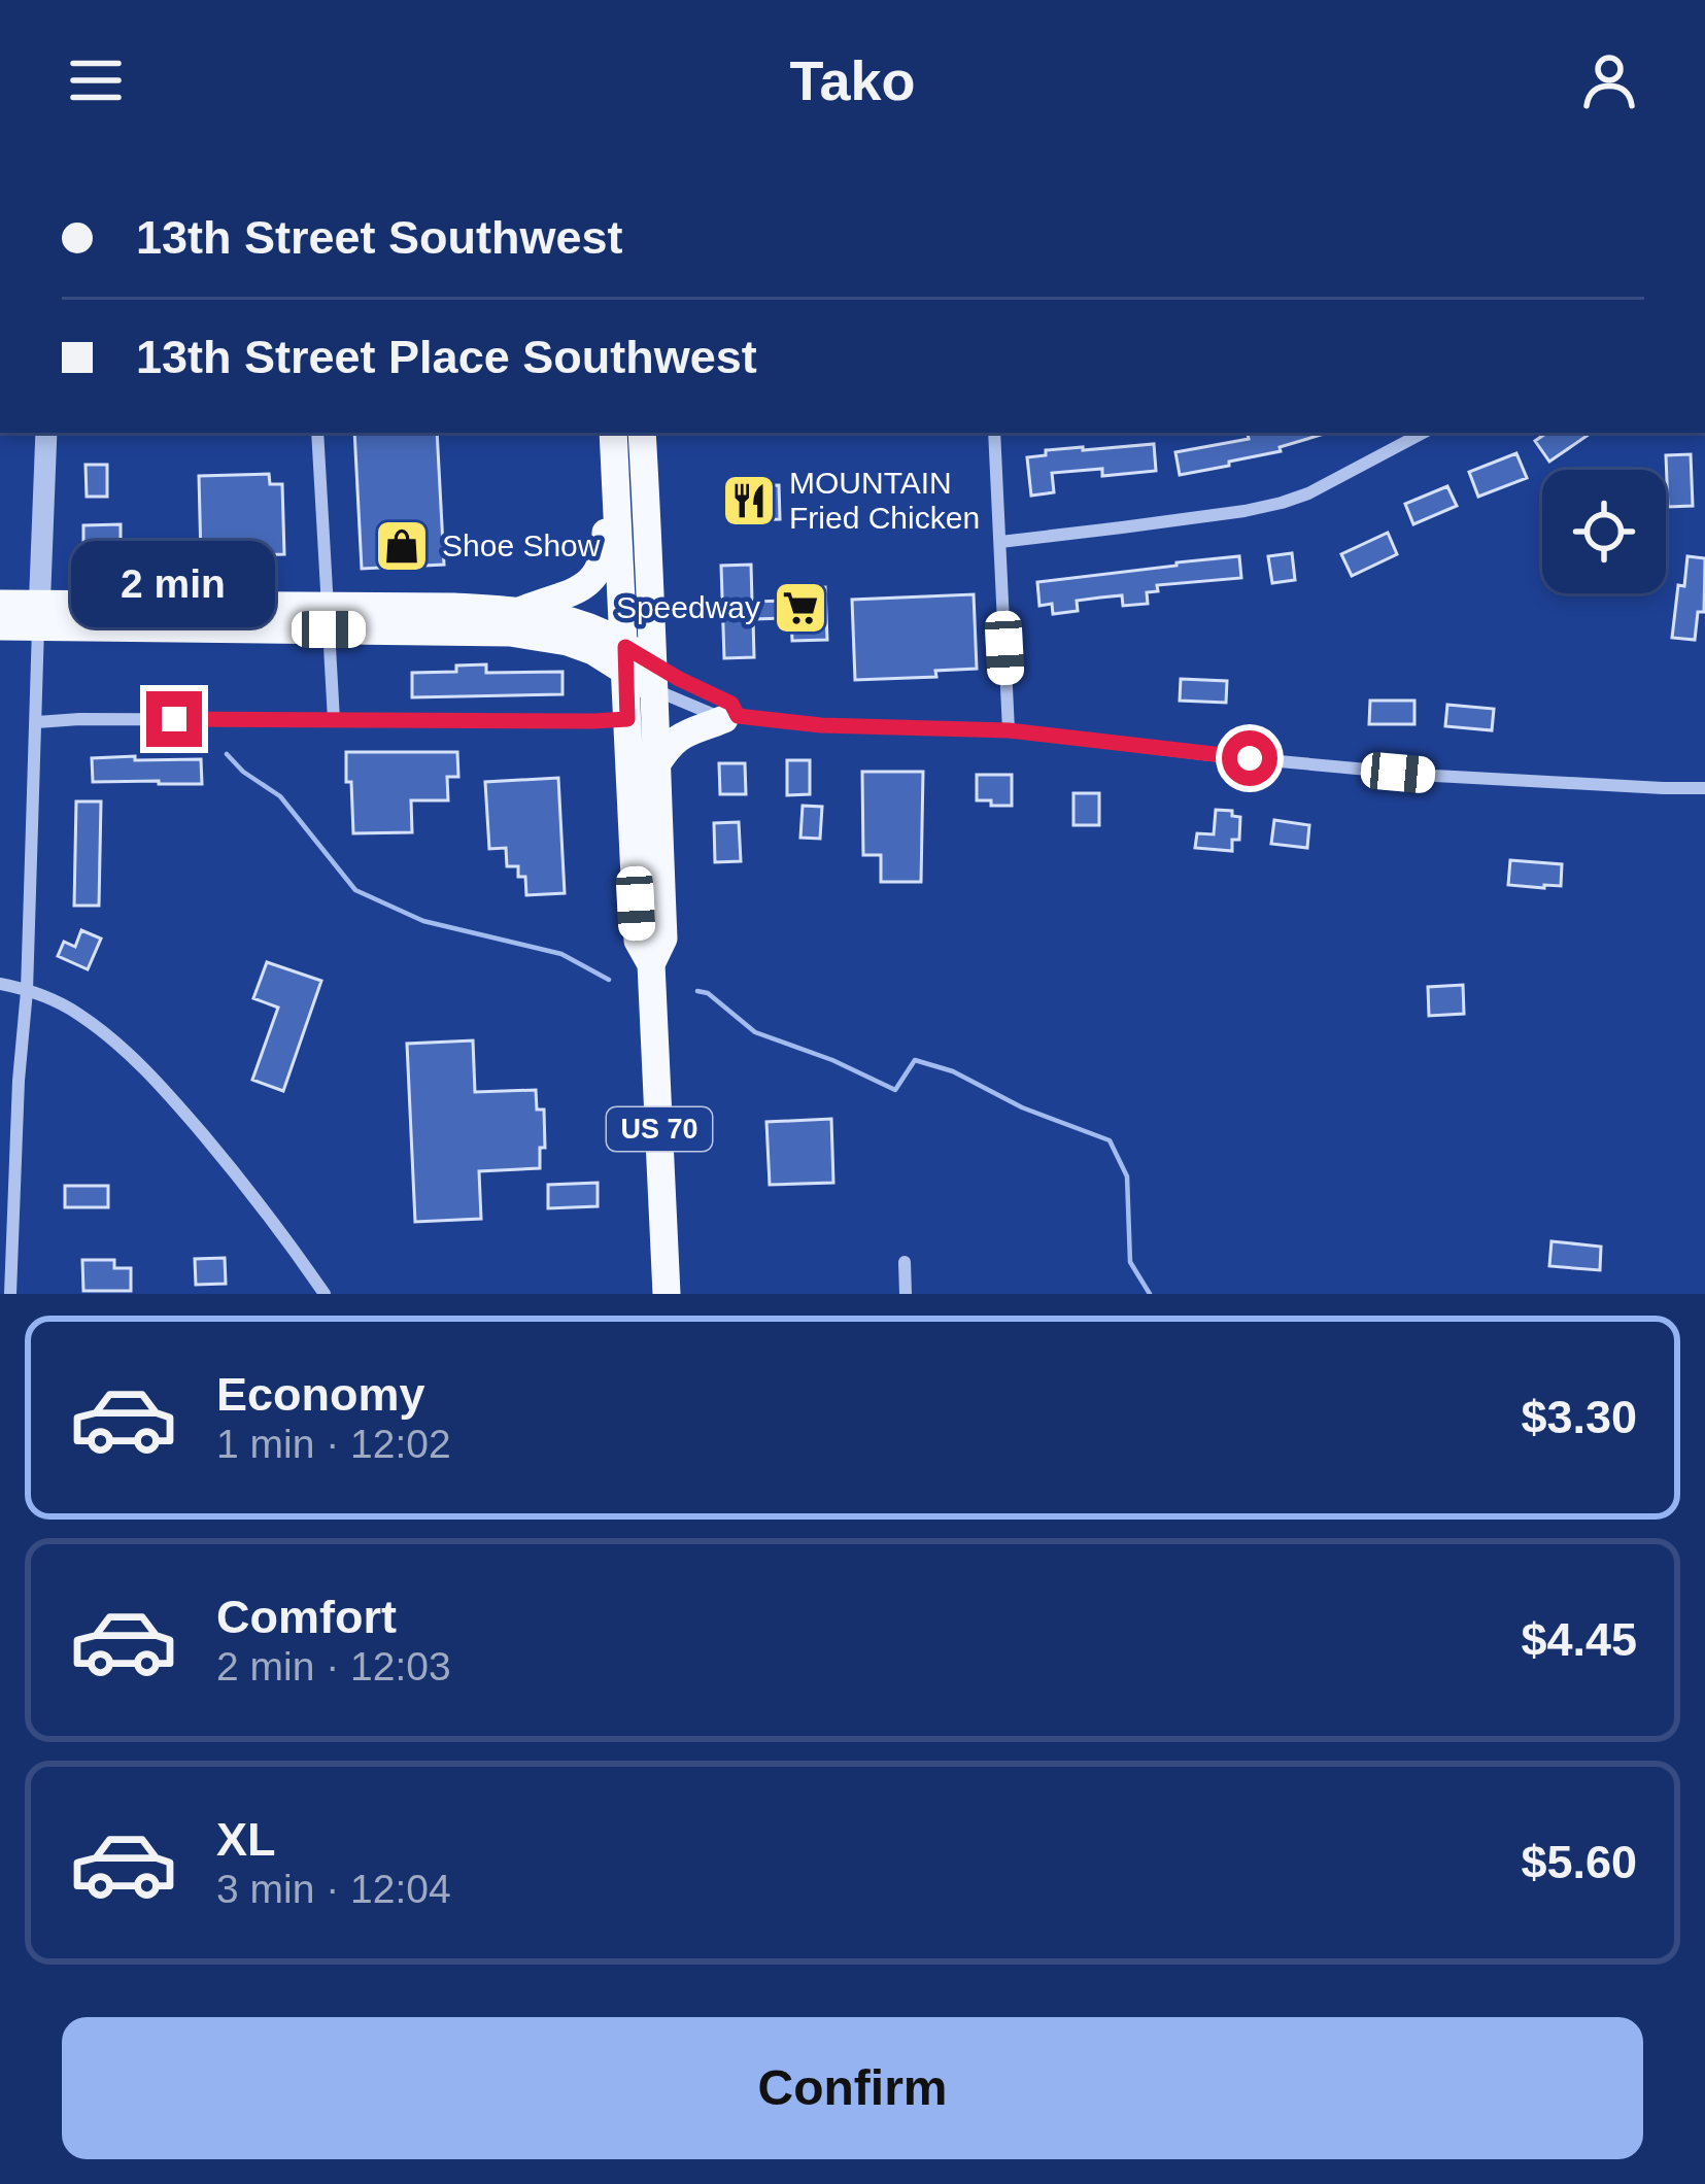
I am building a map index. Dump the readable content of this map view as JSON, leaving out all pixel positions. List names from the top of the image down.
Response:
{
  "streets": {
    "main road": ["US 70"]
  },
  "places": {
    "restaurant": ["MOUNTAIN Fried Chicken"],
    "shop": ["Shoe Show"],
    "supermarket": ["Speedway"]
  },
  "page": {
    "header": "Tako",
    "banner": ["13th Street Southwest", "13th Street Place Southwest"],
    "bubble": "2 min",
    "list": [
      {
        "name": "Economy",
        "note": "1 min · 12:02",
        "value": "$3.30"
      },
      {
        "name": "Comfort",
        "note": "2 min · 12:03",
        "value": "$4.45"
      },
      {
        "name": "XL",
        "note": "3 min · 12:04",
        "value": "$5.60"
      }
    ],
    "buttons": "Confirm"
  }
}
